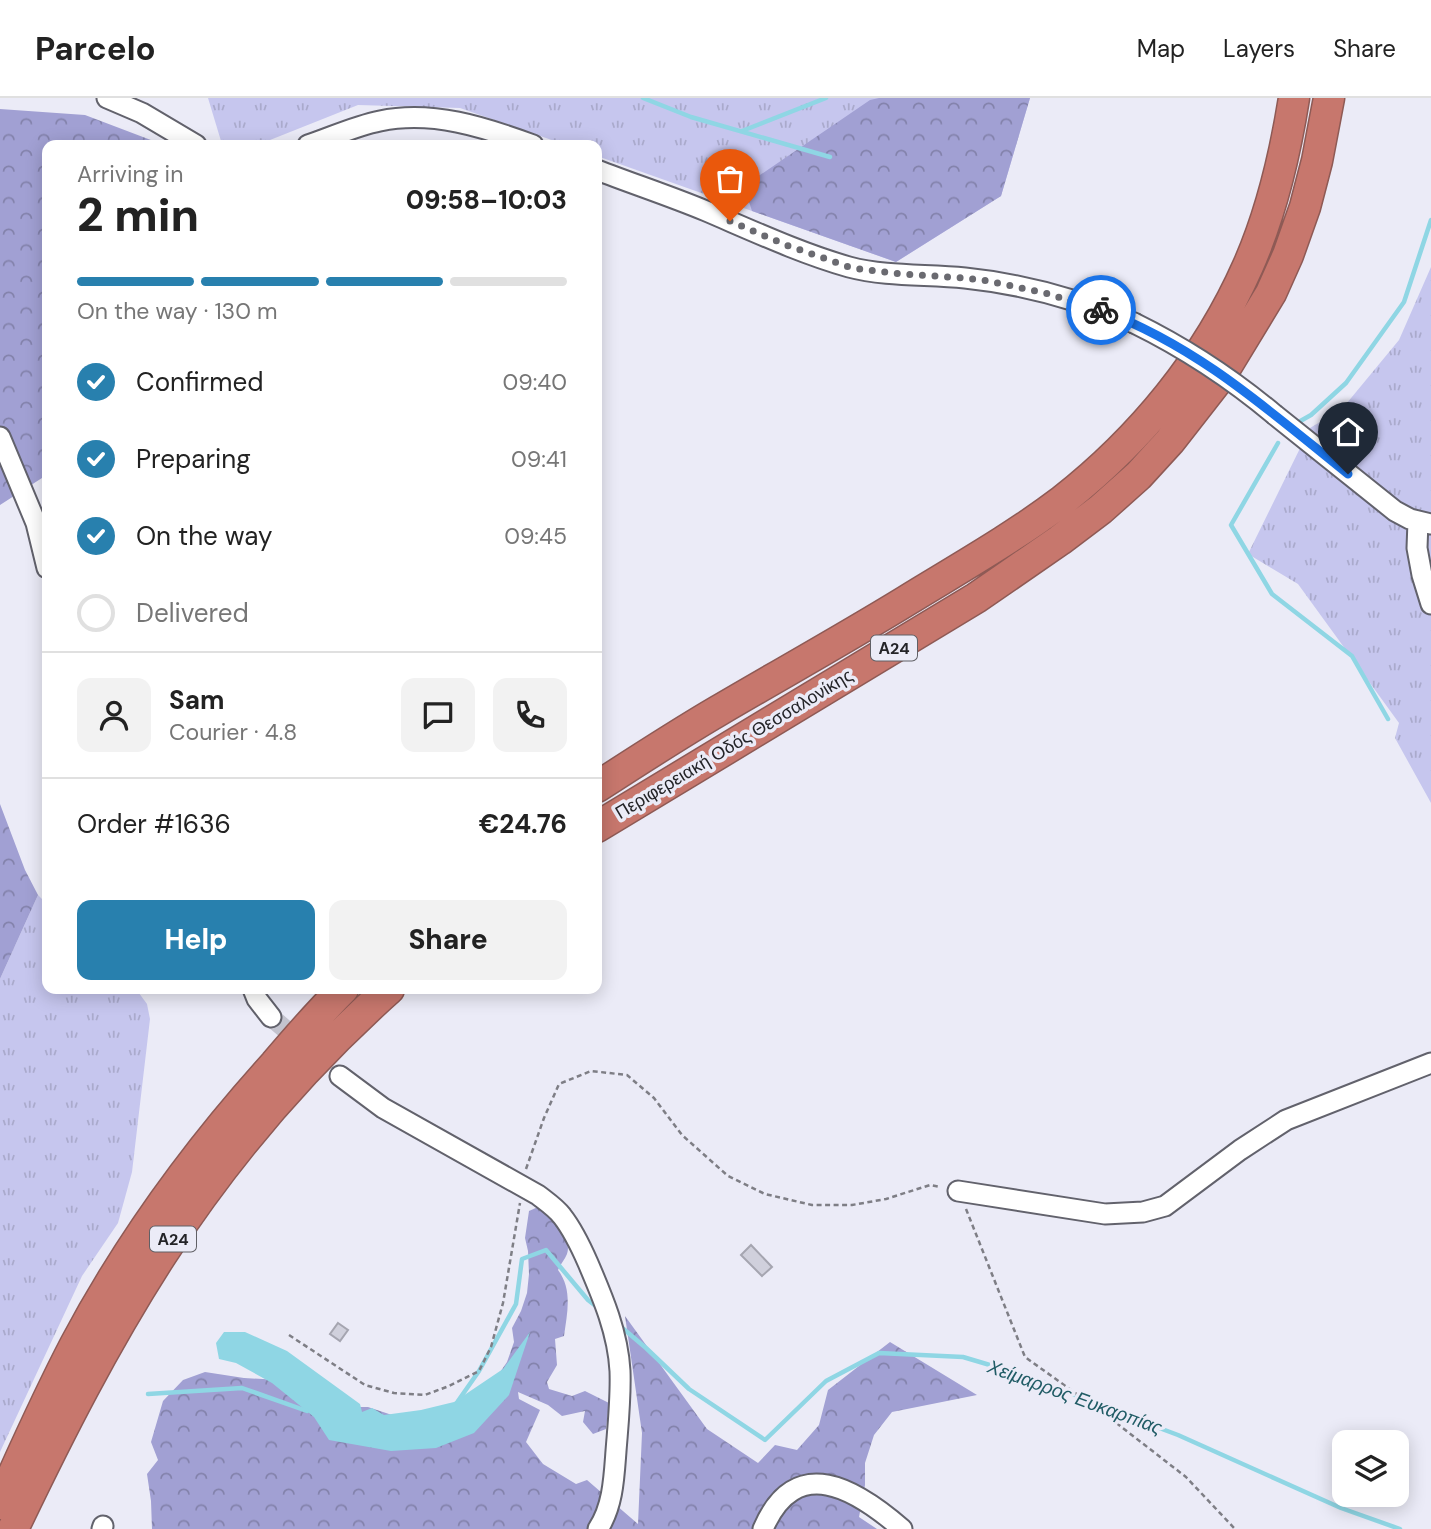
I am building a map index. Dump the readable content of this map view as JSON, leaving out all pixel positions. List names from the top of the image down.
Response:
{
  "streets": {
    "highway": ["Α24", "Περιφερειακή Οδός Θεσσαλονίκης"]
  },
  "water": ["Χείμαρρος Ευκαρπίας"],
  "page": {
    "header": "Parcelo",
    "nav": ["Map", "Layers", "Share"],
    "heading": ["2 min", "Arriving in", "09:58–10:03"],
    "panel": [
      "Sam",
      "Courier · 4.8",
      "Order #1636",
      "€24.76"
    ],
    "bar": "On the way · 130 m",
    "list": [
      ["Confirmed", "09:40"],
      ["Preparing", "09:41"],
      ["On the way", "09:45"],
      "Delivered"
    ],
    "buttons": ["Help", "Share"]
  }
}
